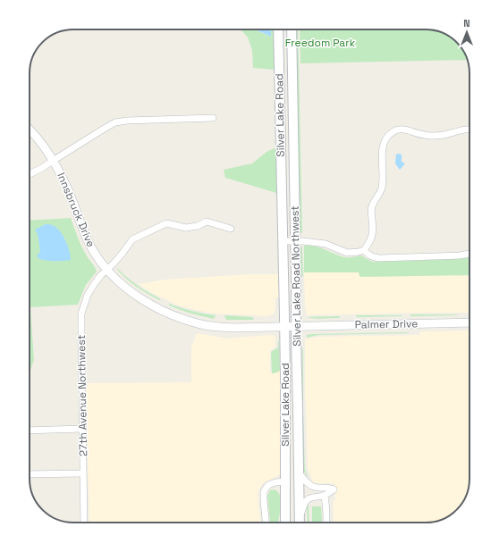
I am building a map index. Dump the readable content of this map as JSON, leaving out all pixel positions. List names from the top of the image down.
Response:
{
  "streets": {
    "main road": ["Silver Lake Road", "Silver Lake Road Northwest"],
    "street": ["Innsbruck Drive", "Palmer Drive", "27th Avenue Northwest"]
  },
  "crossings": [
    ["Silver Lake Road", "Innsbruck Drive"],
    ["Innsbruck Drive", "Silver Lake Road Northwest"],
    ["Innsbruck Drive", "Palmer Drive"],
    ["Innsbruck Drive", "27th Avenue Northwest"],
    ["Silver Lake Road Northwest", "Palmer Drive"]
  ],
  "parks": ["Freedom Park"],
  "north": "top"
}
